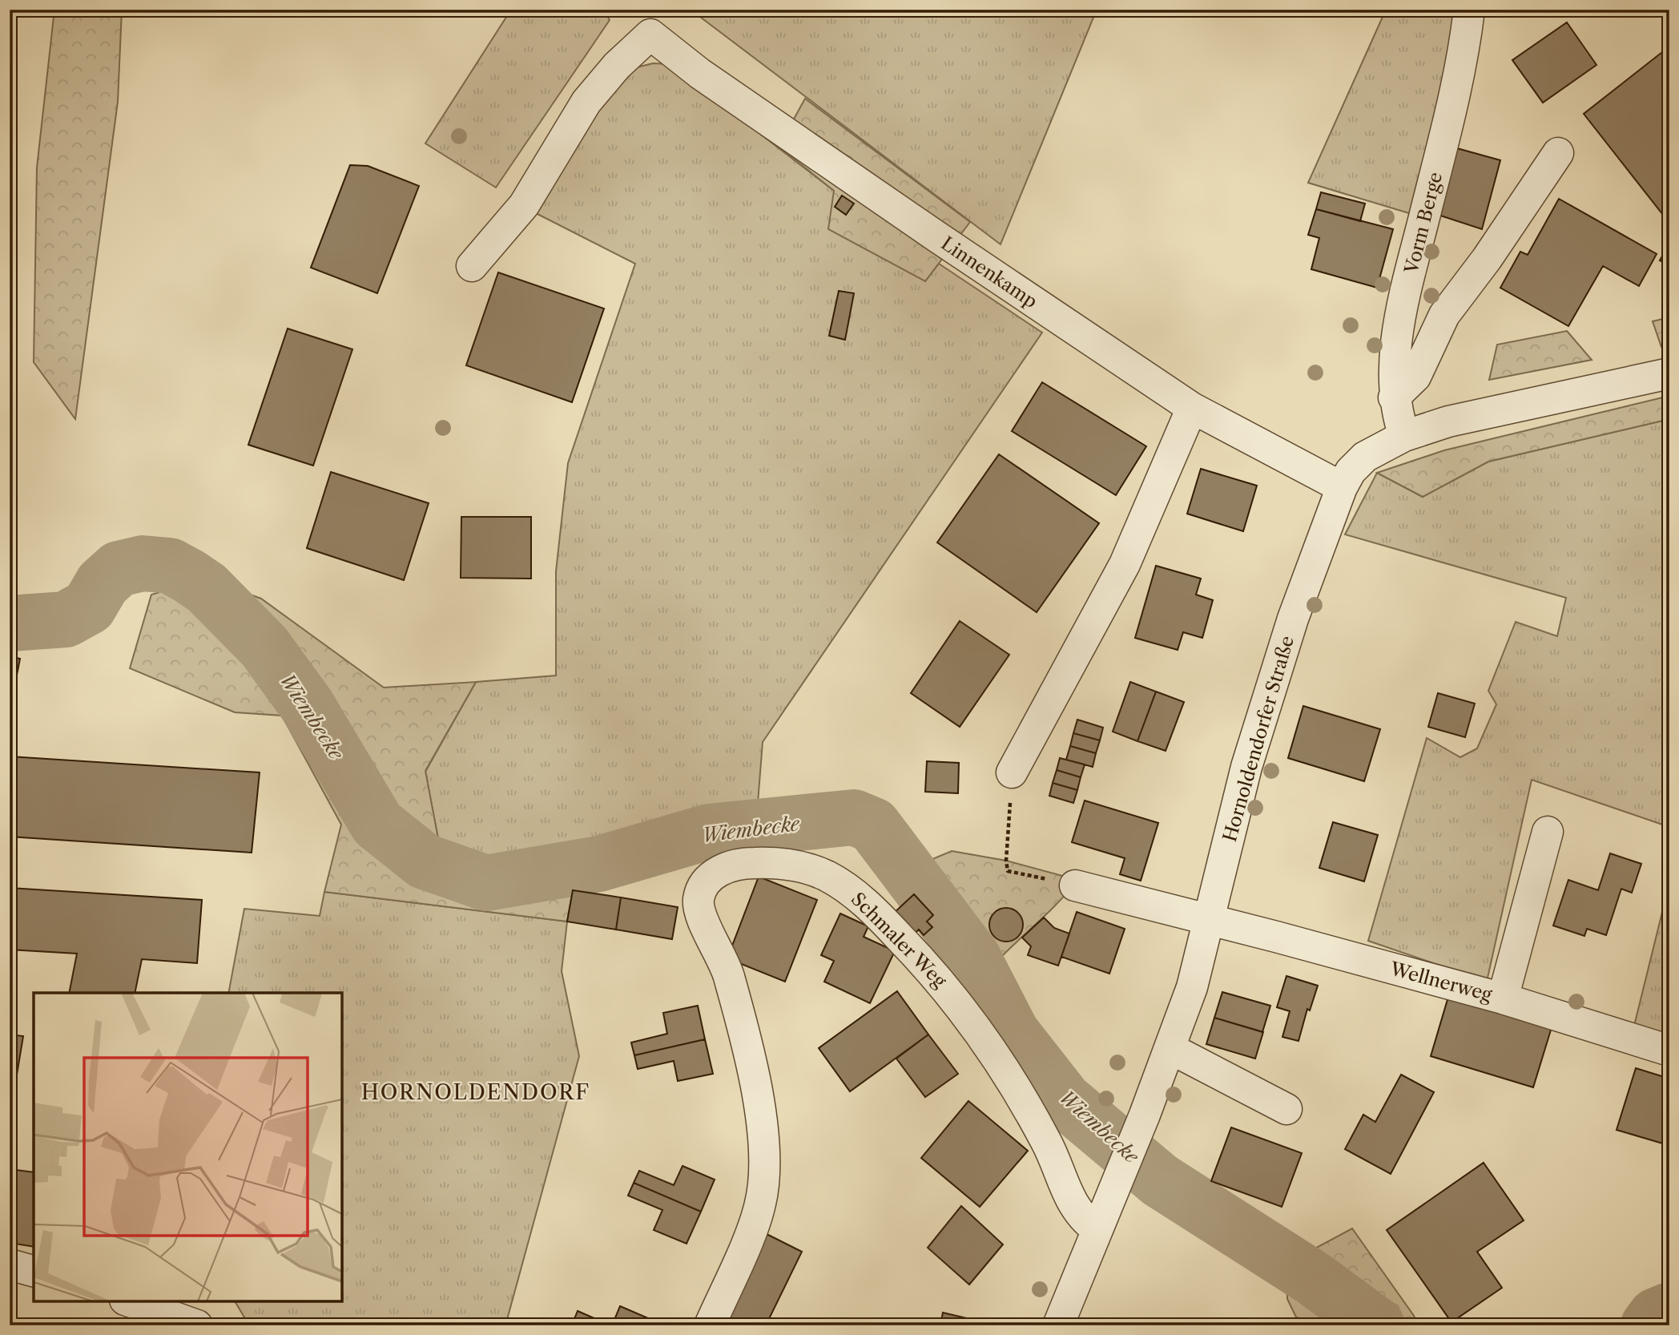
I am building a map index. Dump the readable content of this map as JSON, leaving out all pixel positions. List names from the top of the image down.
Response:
{
  "streets": {
    "street": [
      "Vorm Berge",
      "Linnenkamp",
      "Hornoldendorfer Straße",
      "Schmaler Weg",
      "Wellnerweg"
    ]
  },
  "crossings": [
    ["Vorm Berge", "Hornoldendorfer Straße"],
    ["Linnenkamp", "Hornoldendorfer Straße"],
    ["Hornoldendorfer Straße", "Schmaler Weg"],
    ["Hornoldendorfer Straße", "Wellnerweg"]
  ],
  "districts": ["HORNOLDENDORF"],
  "water": ["Wiembecke"]
}
